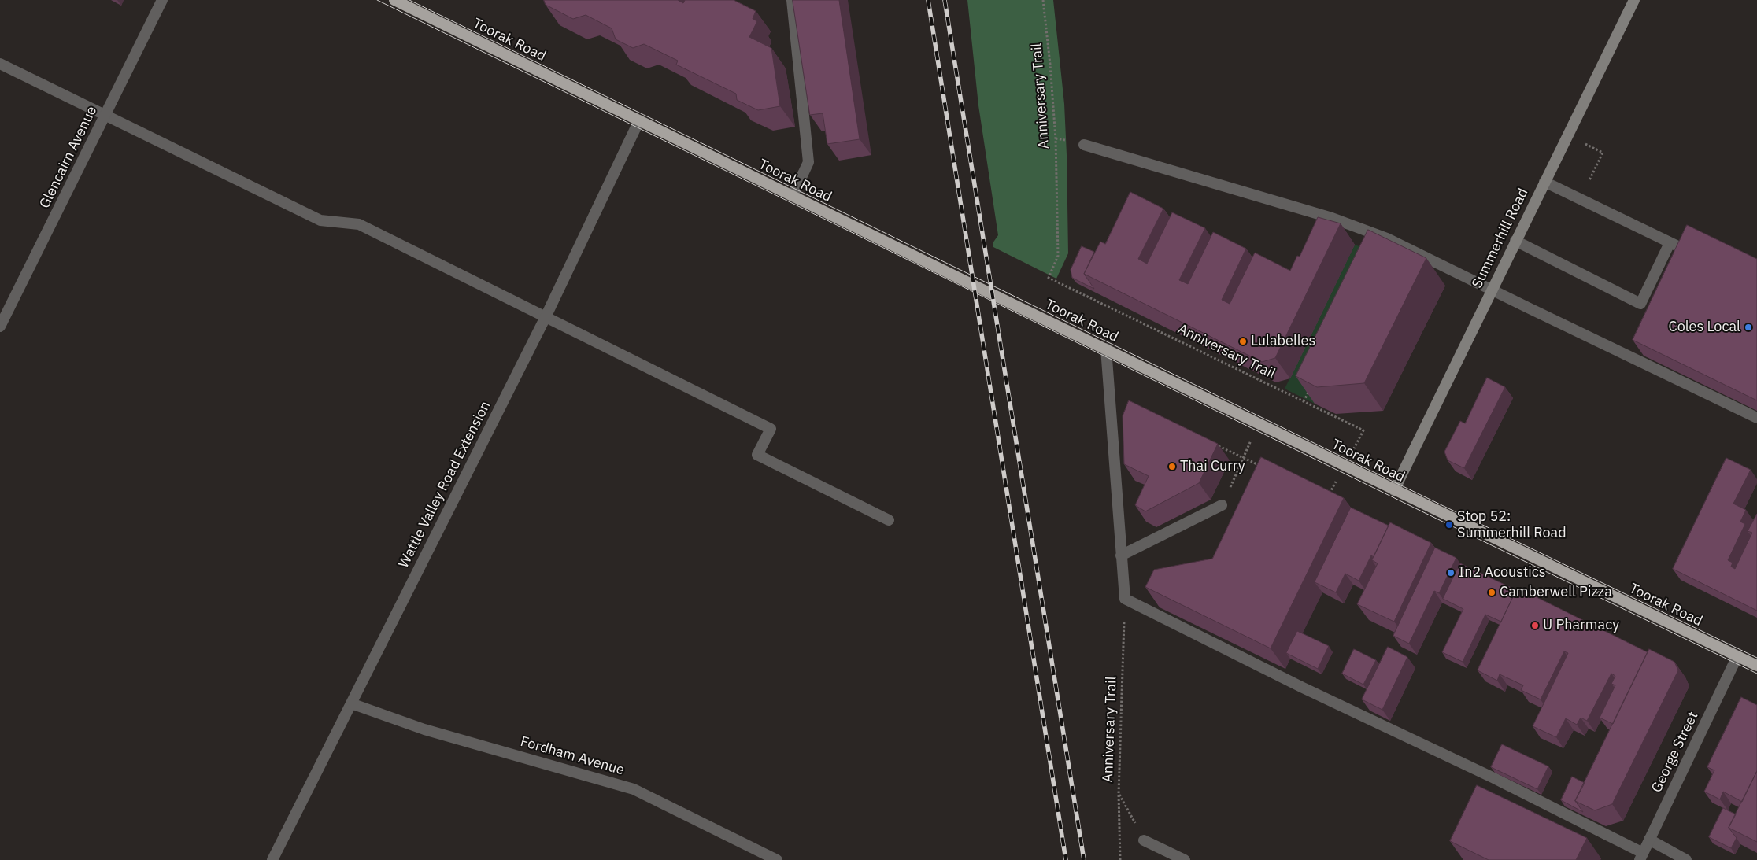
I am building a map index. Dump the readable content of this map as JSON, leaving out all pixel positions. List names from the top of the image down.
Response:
{
  "streets": {
    "highway": ["Toorak Road"],
    "main road": ["Summerhill Road"],
    "street": [
      "Glencairn Avenue",
      "Wattle Valley Road Extension",
      "George Street",
      "Fordham Avenue"
    ],
    "path": ["Anniversary Trail"]
  },
  "crossings": [
    ["Toorak Road", "Anniversary Trail"],
    ["Toorak Road", "Summerhill Road"],
    ["Toorak Road", "Wattle Valley Road Extension"],
    ["Toorak Road", "George Street"],
    ["Wattle Valley Road Extension", "Fordham Avenue"]
  ],
  "places": [
    "Coles Local",
    "Lulabelles",
    "Thai Curry",
    "Stop 52: Summerhill Road",
    "In2 Acoustics",
    "Camberwell Pizza",
    "U Pharmacy"
  ]
}
